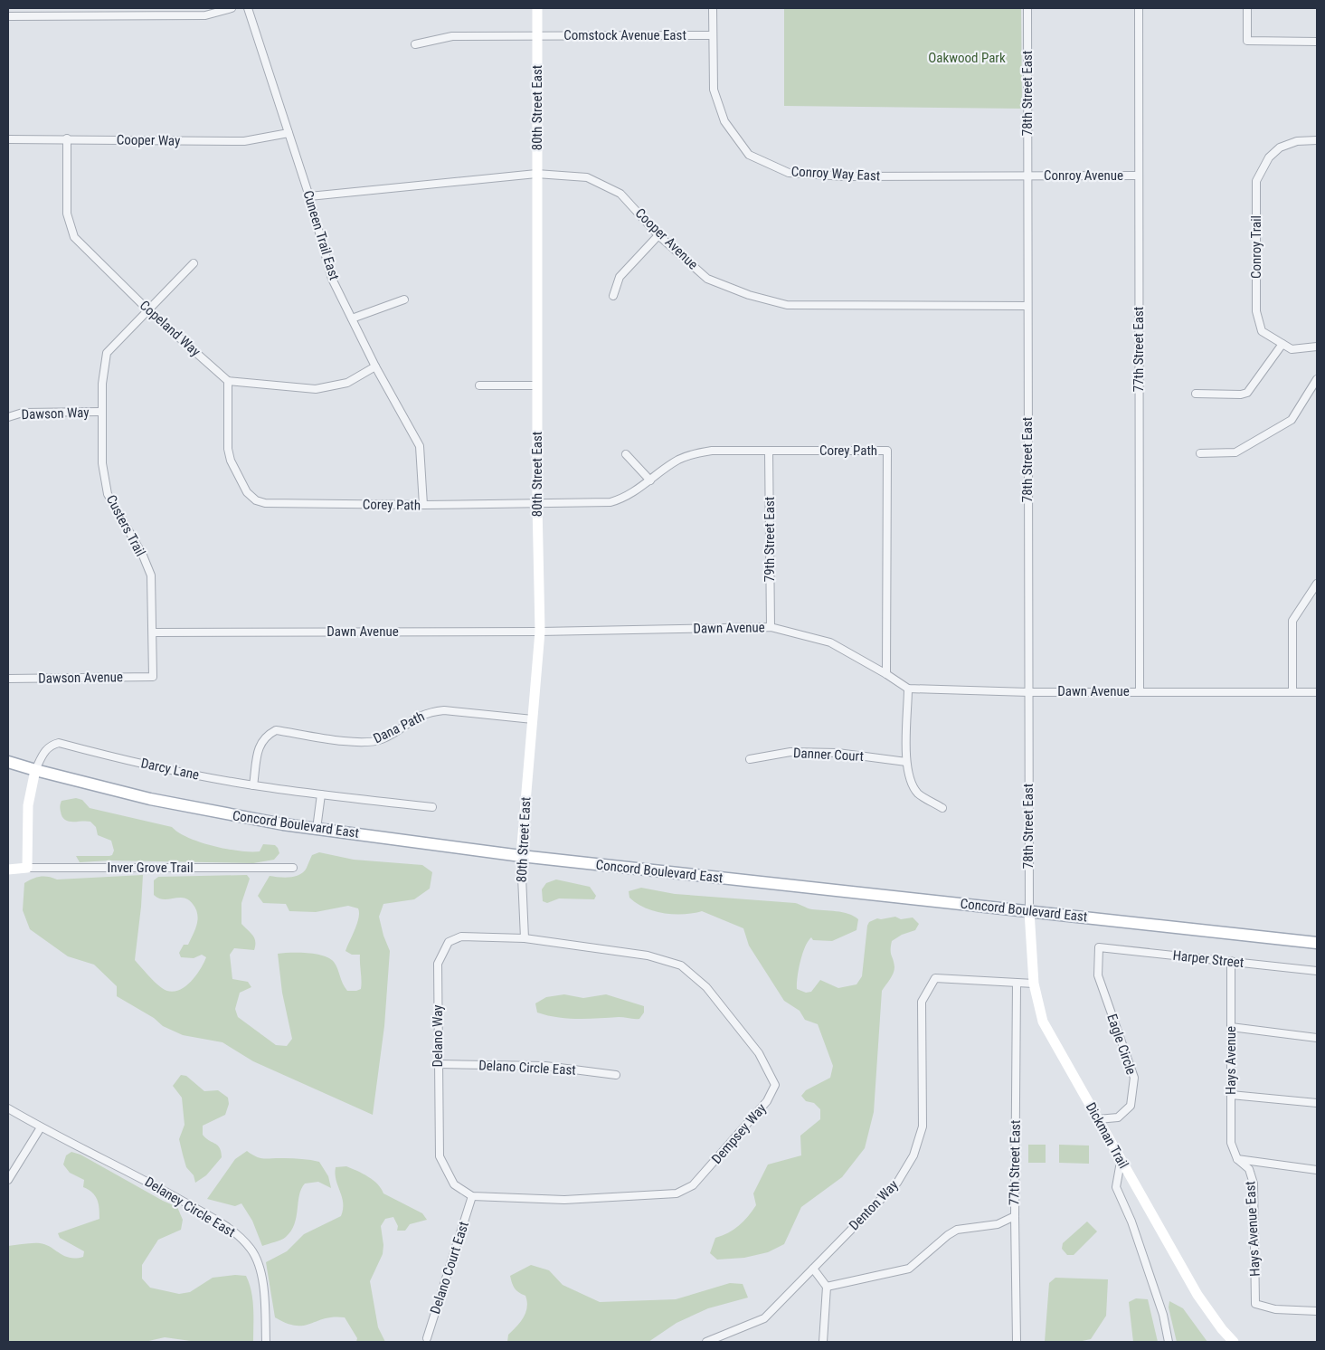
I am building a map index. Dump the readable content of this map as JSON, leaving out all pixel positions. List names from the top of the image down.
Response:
{
  "streets": {
    "main road": ["Concord Boulevard East"],
    "street": [
      "Comstock Avenue East",
      "78th Street East",
      "80th Street East",
      "Cooper Way",
      "Conroy Way East",
      "Conroy Avenue",
      "Cuneen Trail East",
      "Cooper Avenue",
      "Conroy Trail",
      "Copeland Way",
      "77th Street East",
      "Dawson Way",
      "Corey Path",
      "Custers Trail",
      "79th Street East",
      "Dawn Avenue",
      "Dawson Avenue",
      "Dana Path",
      "Danner Court",
      "Darcy Lane",
      "Inver Grove Trail",
      "Harper Street",
      "Delano Way",
      "Eagle Circle",
      "Hays Avenue",
      "Delano Circle East",
      "Dempsey Way",
      "Dickman Trail",
      "Denton Way",
      "Delaney Circle East",
      "Hays Avenue East",
      "Delano Court East"
    ]
  },
  "crossings": [
    ["Comstock Avenue East", "80th Street East"],
    ["Comstock Avenue East", "Conroy Way East"],
    ["78th Street East", "Conroy Way East"],
    ["78th Street East", "Conroy Avenue"],
    ["78th Street East", "Cooper Avenue"],
    ["78th Street East", "Dawn Avenue"],
    ["78th Street East", "Concord Boulevard East"],
    ["78th Street East", "Dickman Trail"],
    ["80th Street East", "Cooper Avenue"],
    ["80th Street East", "Corey Path"],
    ["80th Street East", "Dawn Avenue"],
    ["80th Street East", "Dana Path"],
    ["80th Street East", "Concord Boulevard East"],
    ["80th Street East", "Delano Way"],
    ["80th Street East", "Dempsey Way"],
    ["Cooper Way", "Cuneen Trail East"],
    ["Cooper Way", "Copeland Way"],
    ["Conroy Way East", "Conroy Avenue"],
    ["Conroy Avenue", "77th Street East"],
    ["Cuneen Trail East", "Cooper Avenue"],
    ["Cuneen Trail East", "Corey Path"],
    ["Copeland Way", "Corey Path"],
    ["Copeland Way", "Custers Trail"],
    ["77th Street East", "Dawn Avenue"],
    ["77th Street East", "Denton Way"],
    ["Dawson Way", "Custers Trail"],
    ["Corey Path", "79th Street East"],
    ["Corey Path", "Dawn Avenue"],
    ["Custers Trail", "Dawn Avenue"],
    ["Custers Trail", "Dawson Avenue"],
    ["79th Street East", "Dawn Avenue"],
    ["Dana Path", "Darcy Lane"],
    ["Darcy Lane", "Concord Boulevard East"],
    ["Concord Boulevard East", "Dickman Trail"],
    ["Harper Street", "Eagle Circle"],
    ["Harper Street", "Hays Avenue"],
    ["Delano Way", "Delano Circle East"],
    ["Delano Way", "Dempsey Way"],
    ["Delano Way", "Delano Court East"],
    ["Eagle Circle", "Dickman Trail"],
    ["Hays Avenue", "Hays Avenue East"],
    ["Dempsey Way", "Delano Court East"]
  ],
  "parks": ["Oakwood Park"]
}
